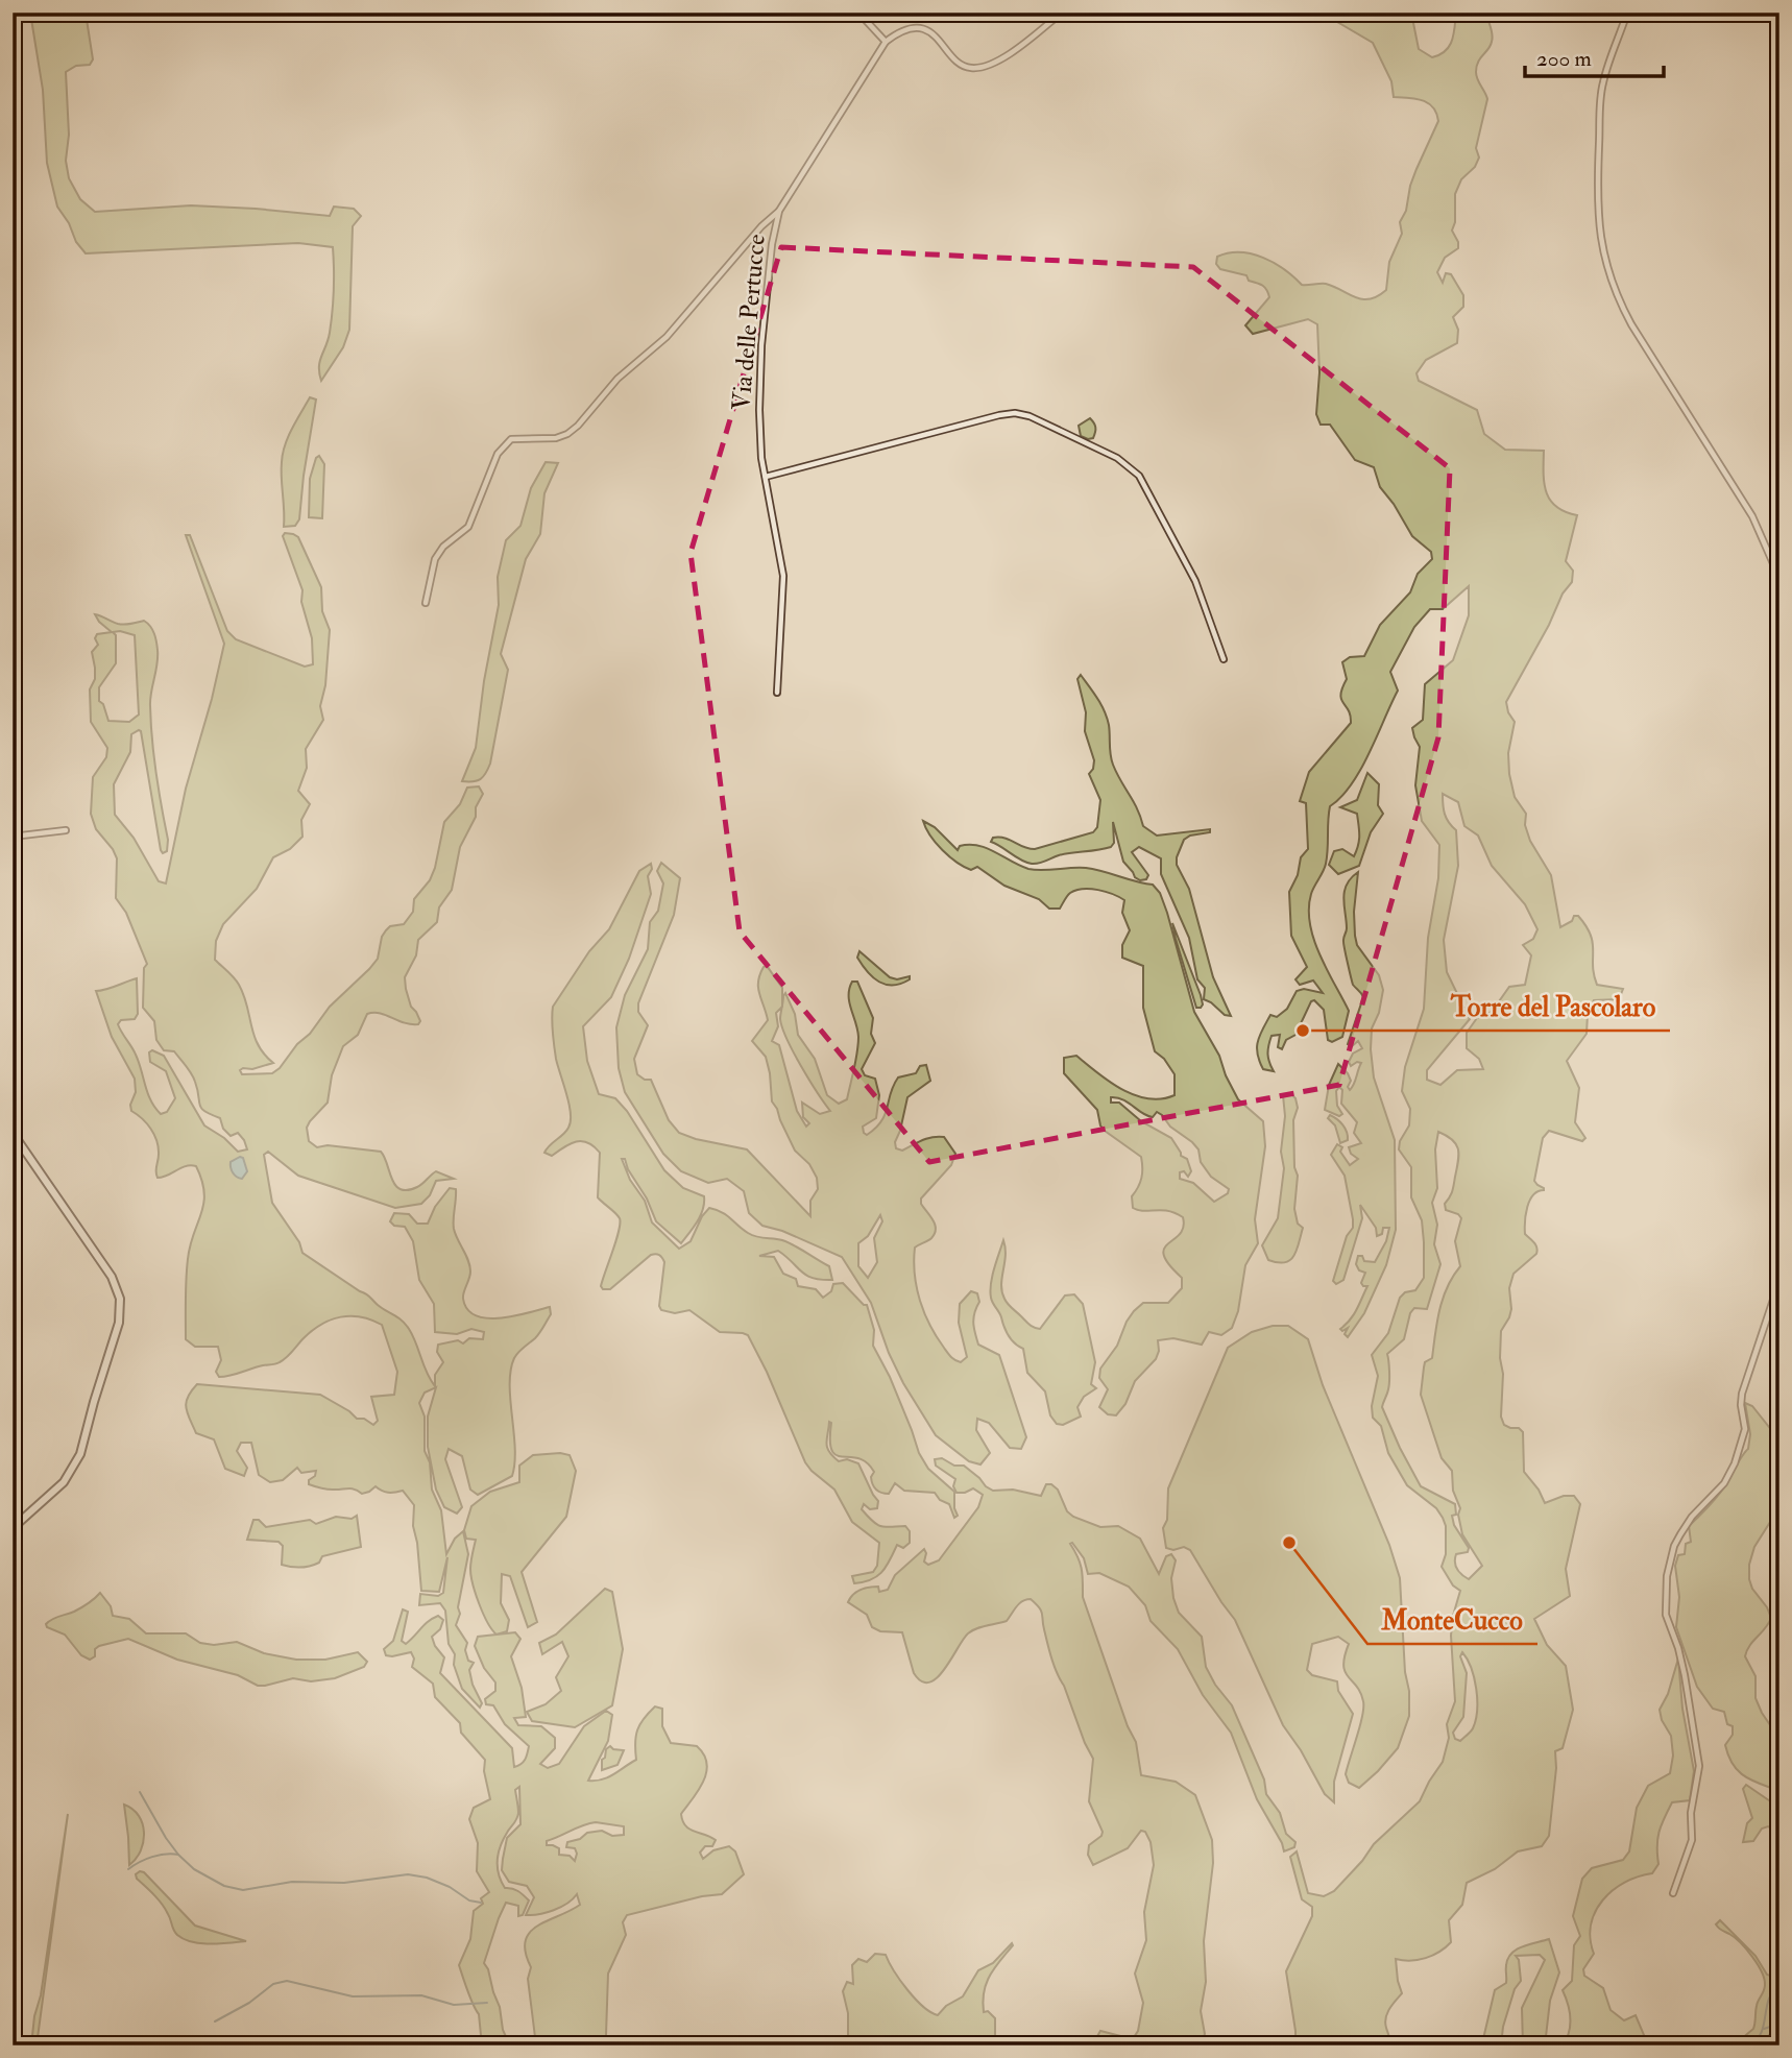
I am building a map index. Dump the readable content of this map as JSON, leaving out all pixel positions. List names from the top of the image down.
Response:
{
  "streets": {
    "street": ["Via delle Pertucce"]
  },
  "places": ["Torre del Pascolaro", "MonteCucco"],
  "scale_bar": "200 m"
}
